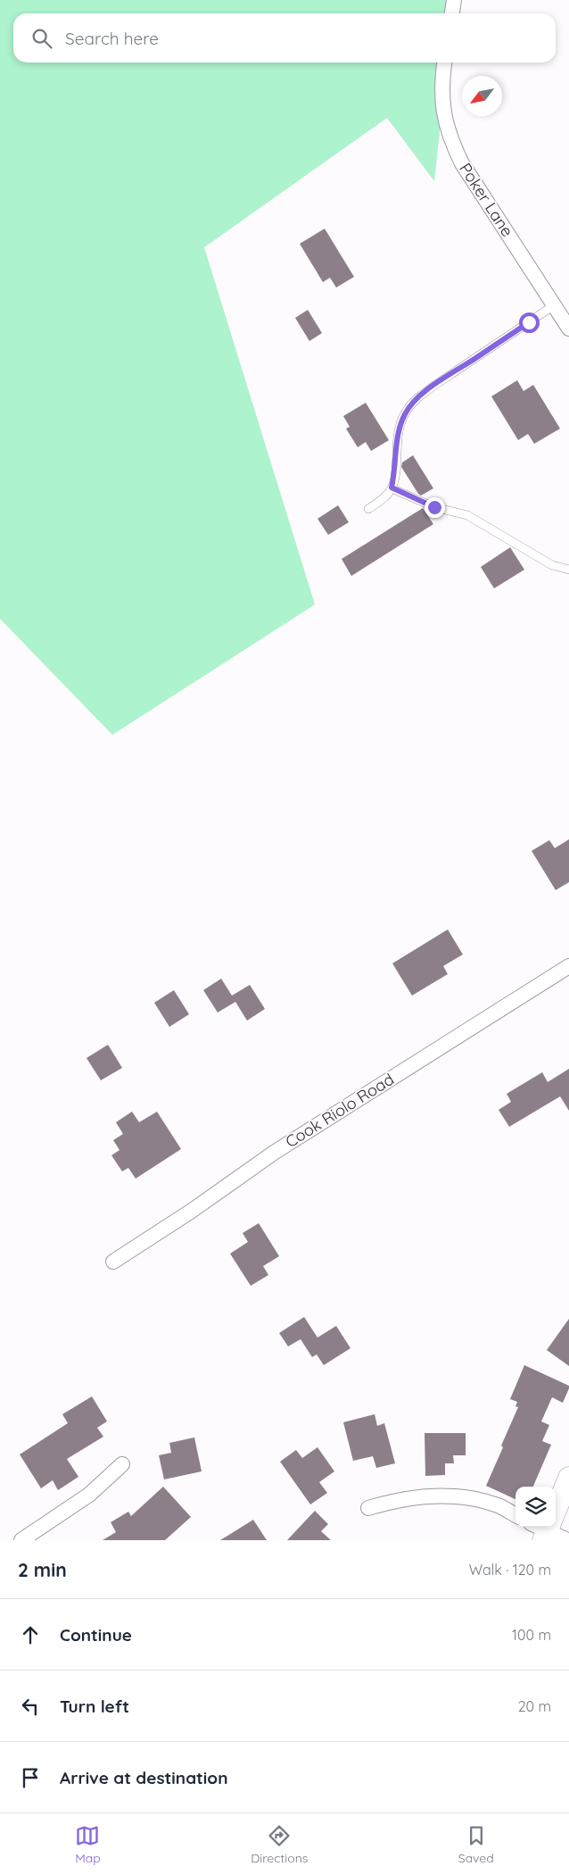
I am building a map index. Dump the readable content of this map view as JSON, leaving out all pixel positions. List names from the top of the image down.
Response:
{
  "streets": {
    "street": ["Poker Lane", "Cook Riolo Road"]
  },
  "north": "bottom left",
  "page": {
    "search": "Search here",
    "heading": ["2 min", "Walk · 120 m"],
    "list": [
      ["Continue", "100 m"],
      ["Turn left", "20 m"],
      "Arrive at destination"
    ],
    "nav": ["Map", "Directions", "Saved"]
  }
}
